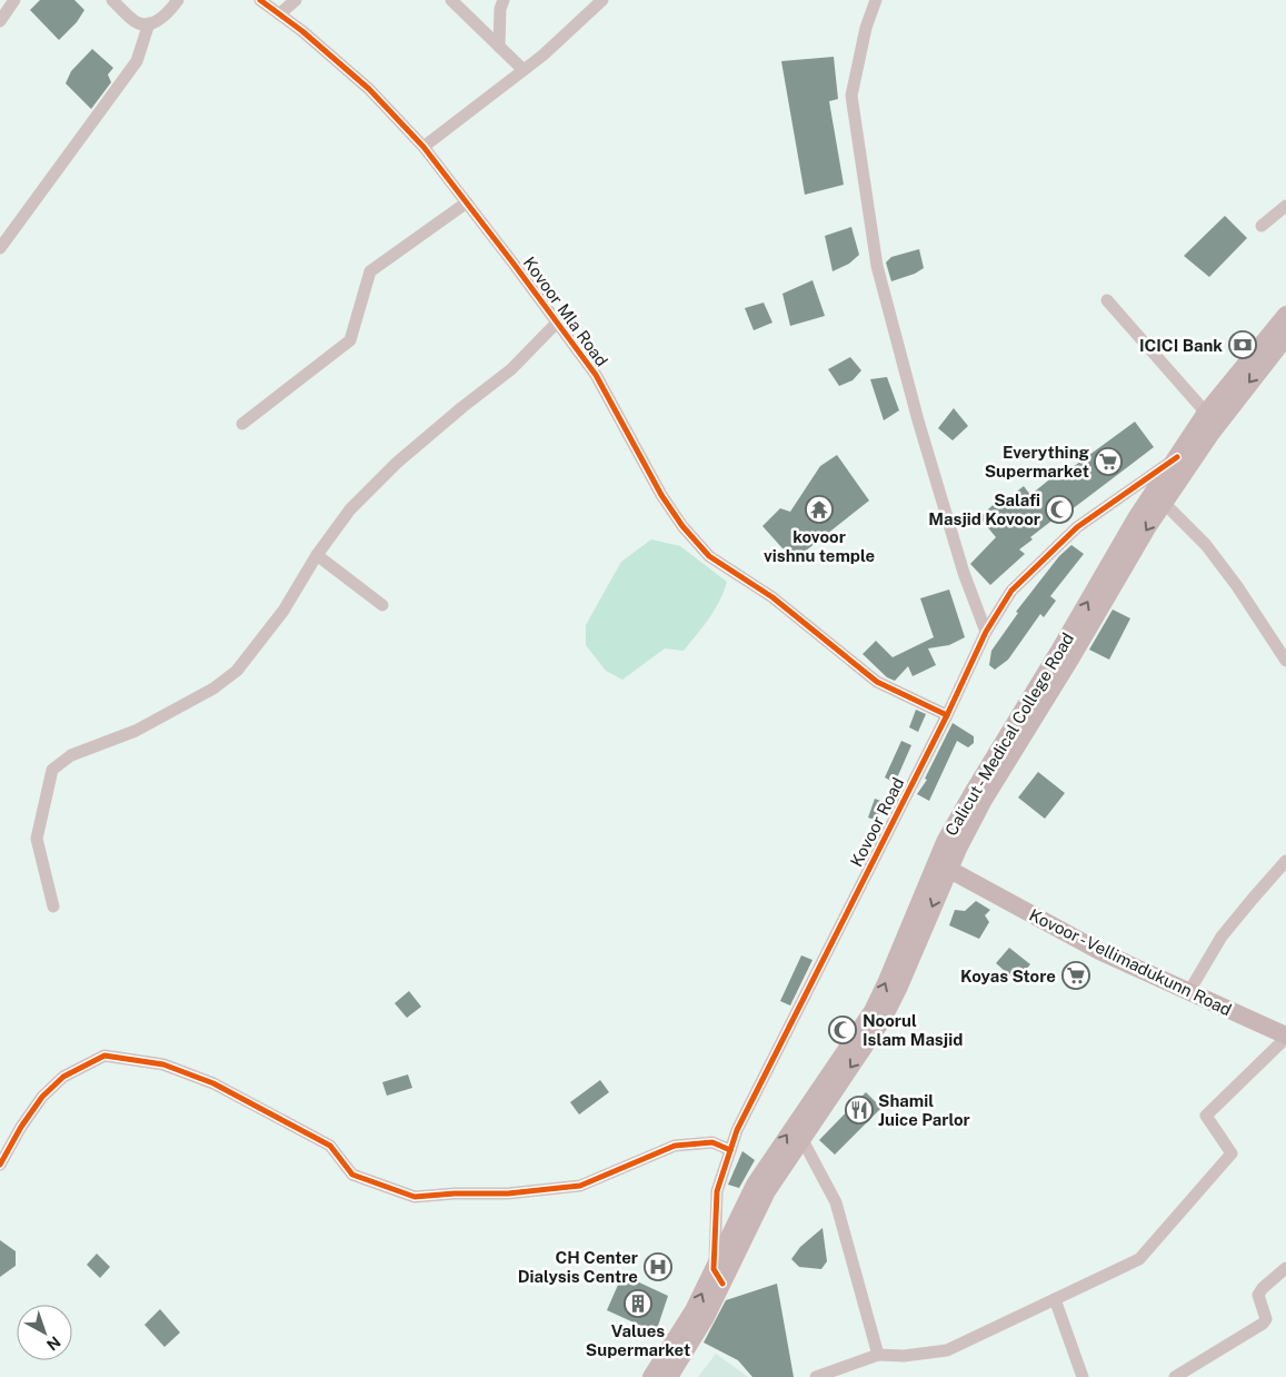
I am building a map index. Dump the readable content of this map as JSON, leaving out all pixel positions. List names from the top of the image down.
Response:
{
  "streets": {
    "main road": ["Calicut - Medical College Road", "Kovoor - Vellimadukunn Road"],
    "street": ["Kovoor Mla Road", "Kovoor Road"]
  },
  "crossings": [
    ["Kovoor Mla Road", "Kovoor Road"],
    ["Calicut - Medical College Road", "Kovoor Road"],
    ["Calicut - Medical College Road", "Kovoor - Vellimadukunn Road"]
  ],
  "places": {
    "bank": ["ICICI Bank"],
    "supermarket": ["Everything Supermarket", "Koyas Store"],
    "temple": ["kovoor vishnu temple"],
    "mosque": ["Salafi Masjid Kovoor", "Noorul Islam Masjid"],
    "restaurant": ["Shamil Juice Parlor"],
    "hospital": ["CH Center Dialysis Centre"],
    "building": ["Values Supermarket"]
  },
  "north": "bottom right"
}
